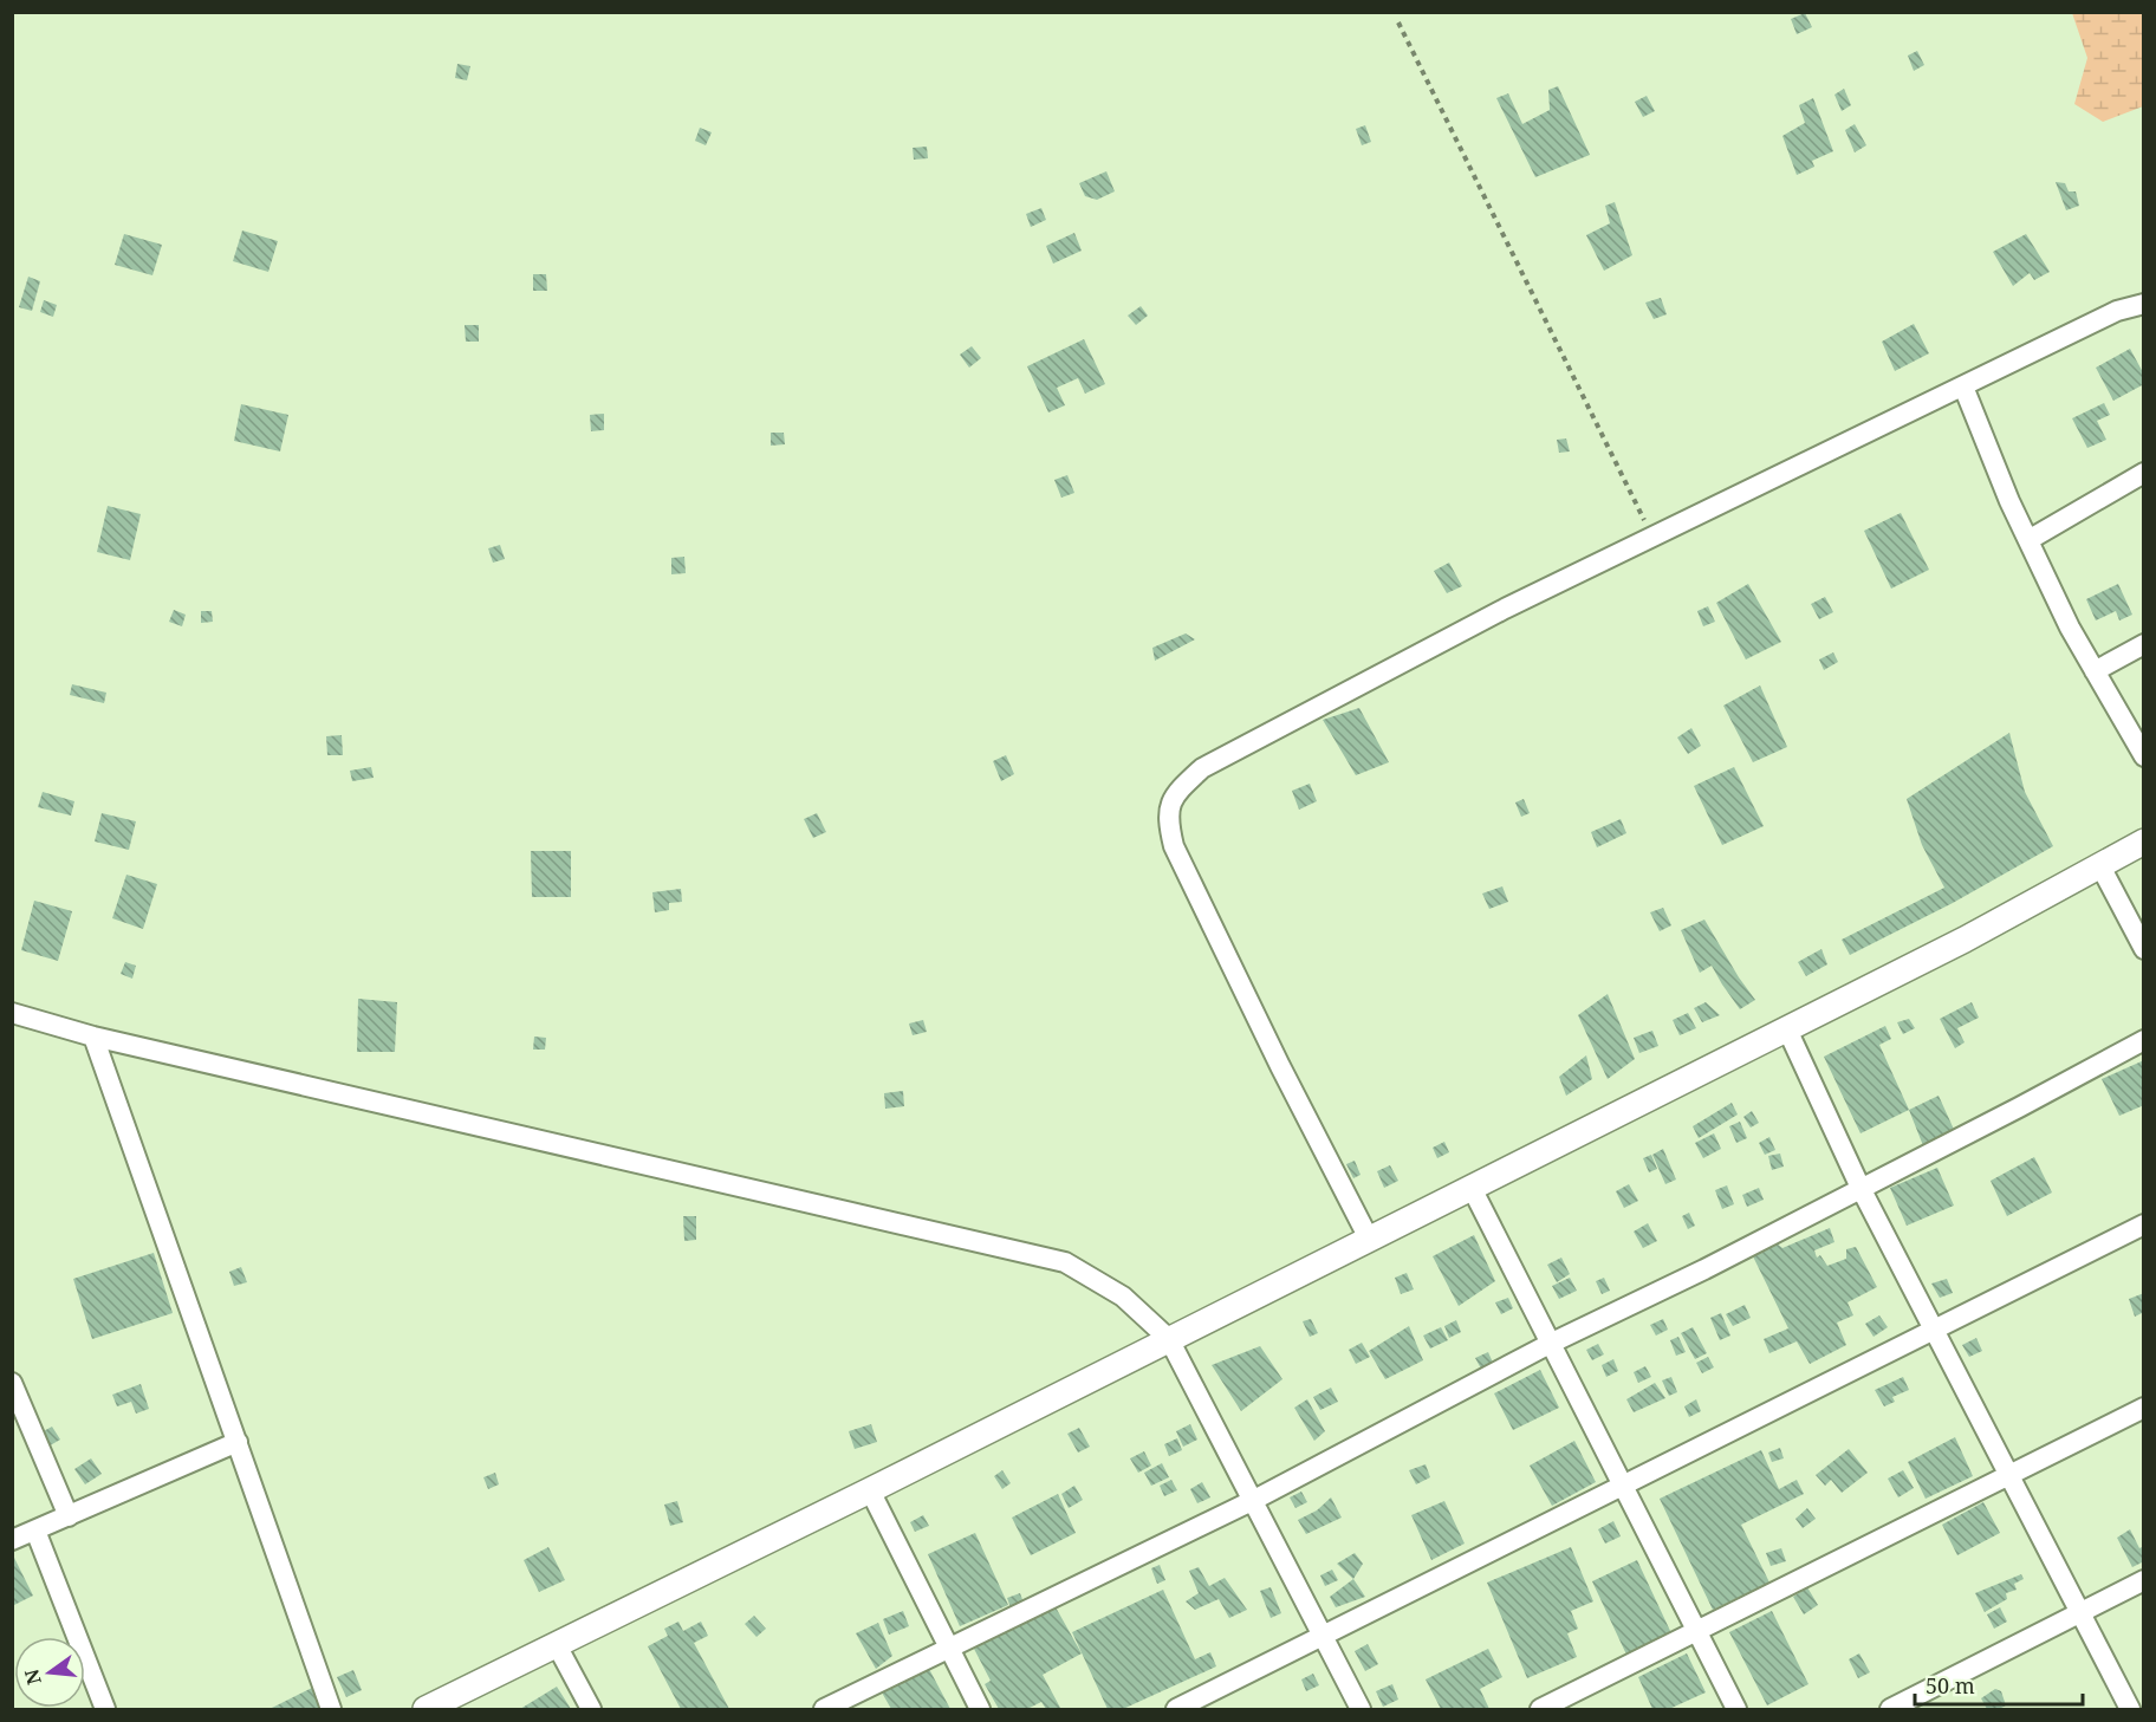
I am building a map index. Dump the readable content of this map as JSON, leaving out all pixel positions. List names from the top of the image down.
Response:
{
  "scale_bar": "50 m",
  "north": "left"
}
